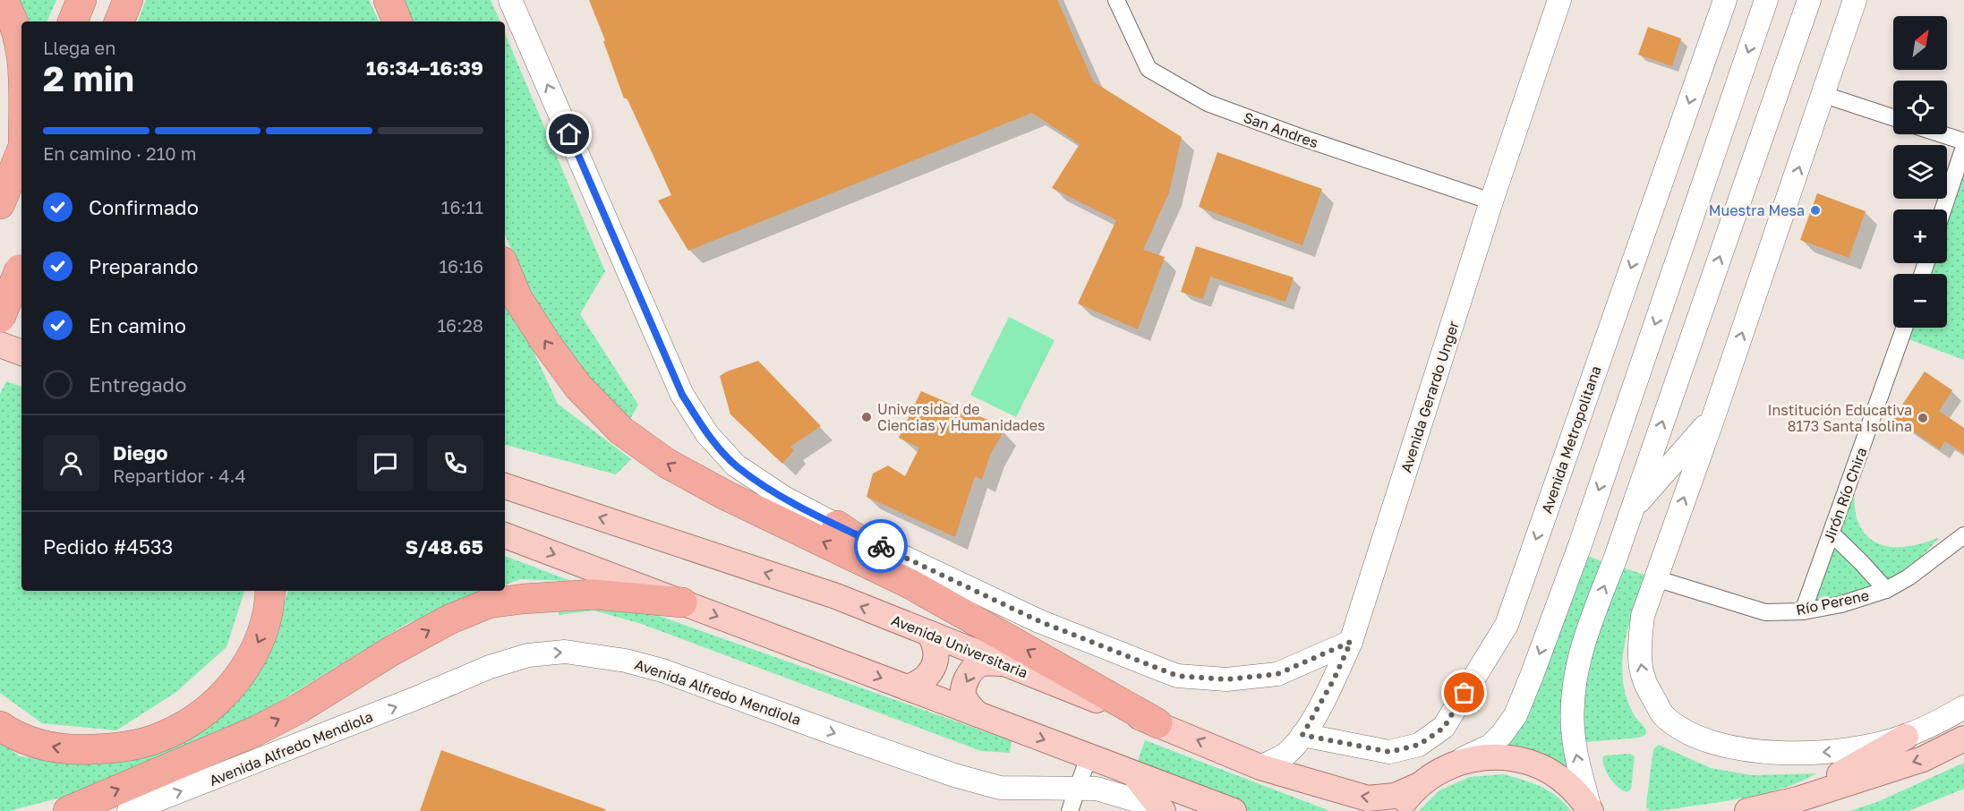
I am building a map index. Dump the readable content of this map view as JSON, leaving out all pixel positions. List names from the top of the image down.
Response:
{
  "streets": {
    "main road": ["Avenida Universitaria"],
    "street": [
      "San Andres",
      "Avenida Gerardo Unger",
      "Avenida Metropolitana",
      "Jirón Río Chira",
      "Río Perene",
      "Avenida Alfredo Mendiola"
    ]
  },
  "crossings": [
    ["San Andres", "Avenida Gerardo Unger"],
    ["Avenida Gerardo Unger", "Avenida Metropolitana"],
    ["Avenida Gerardo Unger", "Avenida Universitaria"],
    ["Jirón Río Chira", "Río Perene"]
  ],
  "one_way": ["Avenida Alfredo Mendiola"],
  "places": ["Muestra Mesa", "Universidad de Ciencias y Humanidades", "Institución Educativa 8173 Santa Isolina"],
  "north": "top right",
  "page": {
    "map_buttons": ["+", "−"],
    "heading": ["2 min", "Llega en", "16:34–16:39"],
    "panel": [
      "Diego",
      "Repartidor · 4.4",
      "Pedido #4533",
      "S/48.65"
    ],
    "bar": "En camino · 210 m",
    "list": [
      ["Confirmado", "16:11"],
      ["Preparando", "16:16"],
      ["En camino", "16:28"],
      "Entregado"
    ]
  }
}
